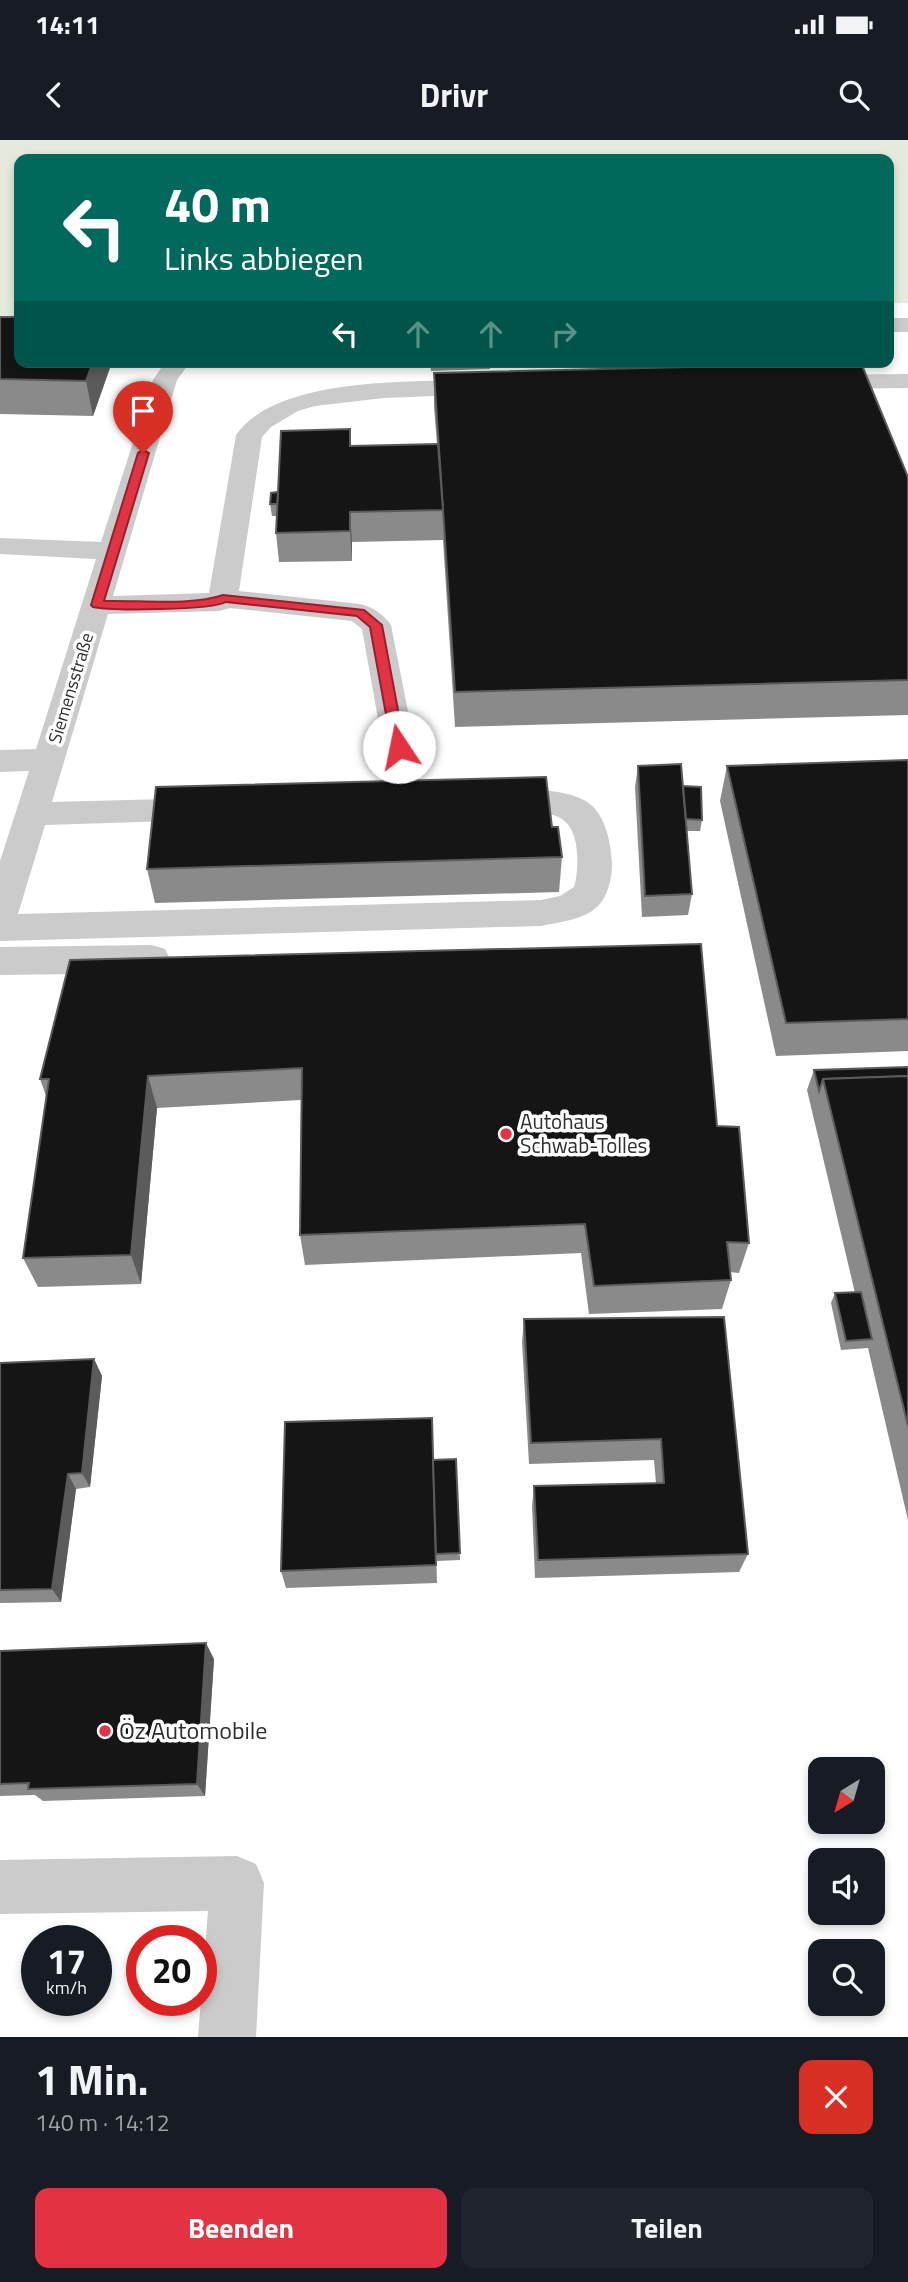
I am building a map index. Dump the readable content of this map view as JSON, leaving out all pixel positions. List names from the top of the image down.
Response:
{
  "streets": {
    "street": ["Siemensstraße"]
  },
  "places": ["Autohaus Schwab-Tolles", "Öz Automobile"],
  "north": "bottom left",
  "page": {
    "status": "14:11",
    "header": "Drivr",
    "turn": ["40 m", "Links abbiegen"],
    "speed": "17 km/h",
    "limit": "20",
    "heading": ["1 Min.", "140 m · 14:12"],
    "buttons": ["Beenden", "Teilen"]
  }
}
